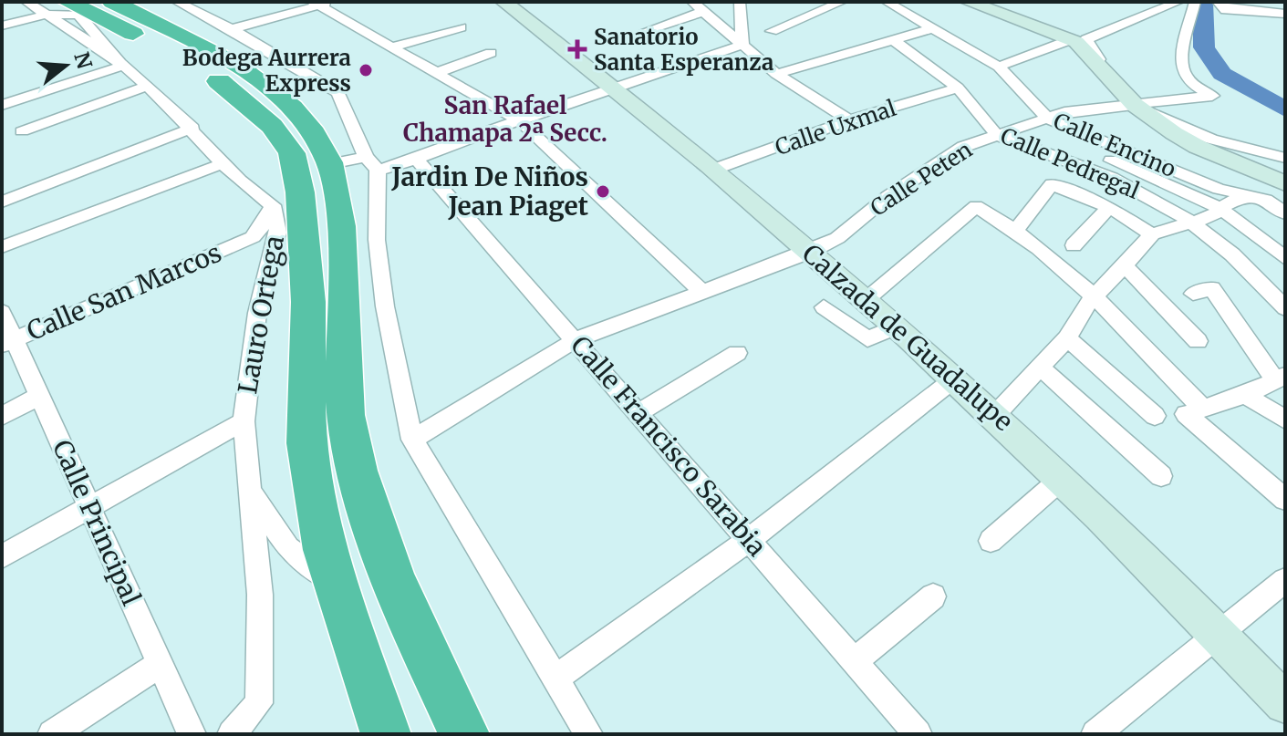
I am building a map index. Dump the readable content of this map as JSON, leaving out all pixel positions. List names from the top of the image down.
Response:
{
  "streets": {
    "street": [
      "Calle Uxmal",
      "Calle Encino",
      "Calle Pedregal",
      "Calle Peten",
      "Calle San Marcos",
      "Lauro Ortega",
      "Calzada de Guadalupe",
      "Calle Francisco Sarabia",
      "Calle Principal"
    ]
  },
  "crossings": [
    ["Calle Uxmal", "Calle Pedregal"],
    ["Calle Uxmal", "Calzada de Guadalupe"],
    ["Calle Encino", "Calle Peten"],
    ["Calle Pedregal", "Calle Peten"],
    ["Calle Peten", "Calzada de Guadalupe"],
    ["Calle Peten", "Calle Francisco Sarabia"],
    ["Calle San Marcos", "Lauro Ortega"],
    ["Calle San Marcos", "Calle Principal"]
  ],
  "districts": ["San Rafael Chamapa 2ª Secc."],
  "places": {
    "health": ["Sanatorio Santa Esperanza"],
    "other": ["Bodega Aurrera Express", "Jardin De Niños Jean Piaget"]
  },
  "north": "right"
}
